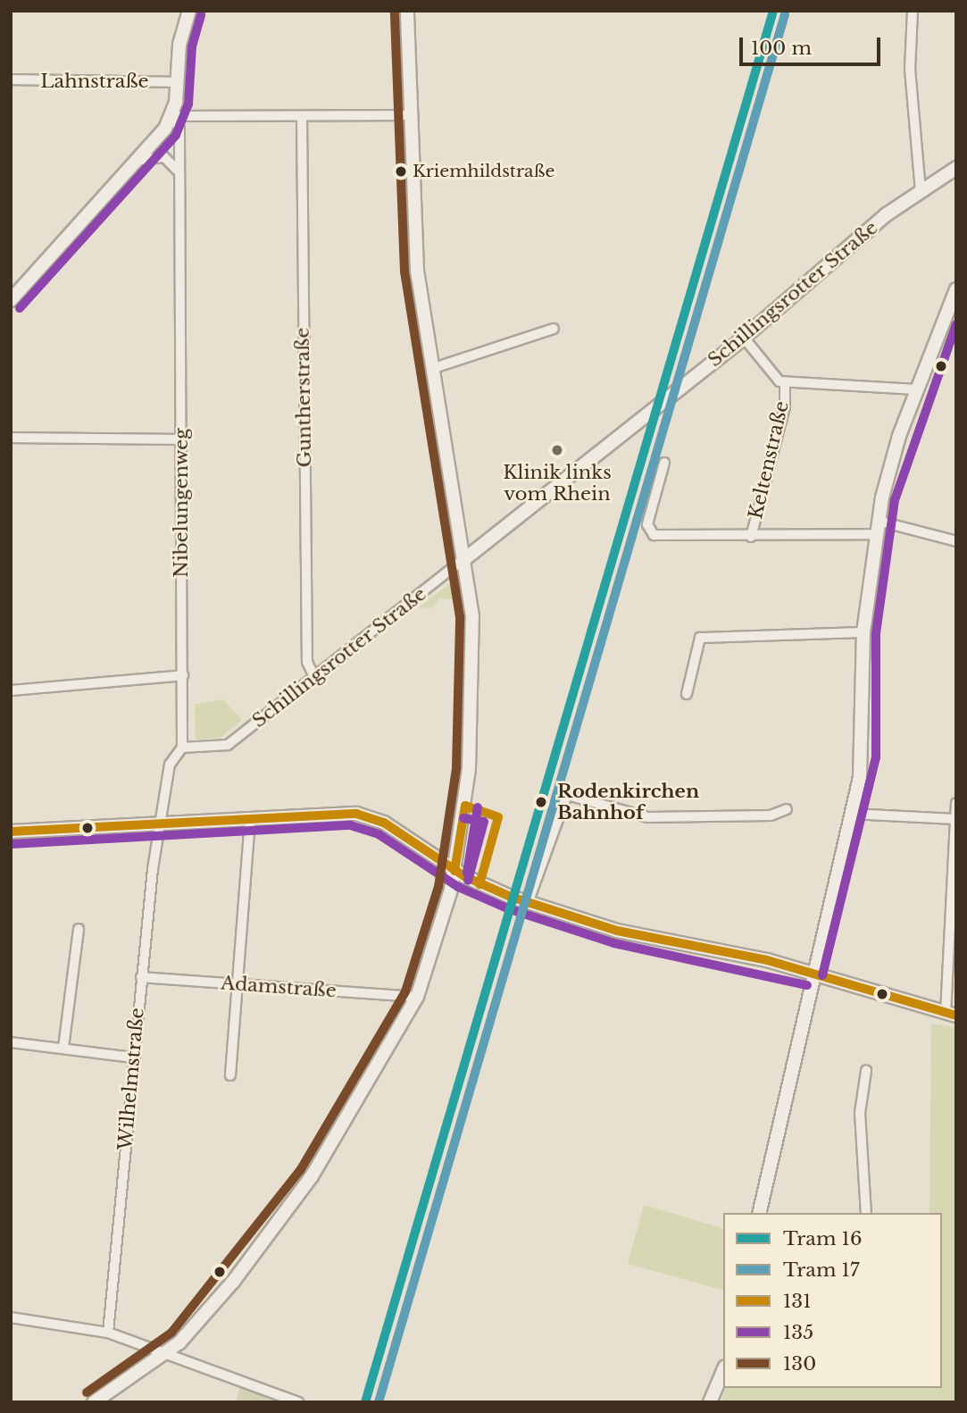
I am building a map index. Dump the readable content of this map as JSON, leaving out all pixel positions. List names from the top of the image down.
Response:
{
  "streets": {
    "street": [
      "Lahnstraße",
      "Schillingsrotter Straße",
      "Guntherstraße",
      "Keltenstraße",
      "Nibelungenweg",
      "Adamstraße",
      "Wilhelmstraße"
    ]
  },
  "crossings": [
    ["Schillingsrotter Straße", "Guntherstraße"],
    ["Schillingsrotter Straße", "Nibelungenweg"],
    ["Nibelungenweg", "Wilhelmstraße"],
    ["Adamstraße", "Wilhelmstraße"]
  ],
  "places": ["Kriemhildstraße", "Klinik links vom Rhein", "Rodenkirchen Bahnhof"],
  "lines": [
    "tram line 16",
    "transit line 130",
    "tram line 17",
    "transit line 135",
    "transit line 131"
  ],
  "legend": [
    "Tram 16",
    "Tram 17",
    "131",
    "135",
    "130"
  ],
  "scale_bar": "100 m"
}
